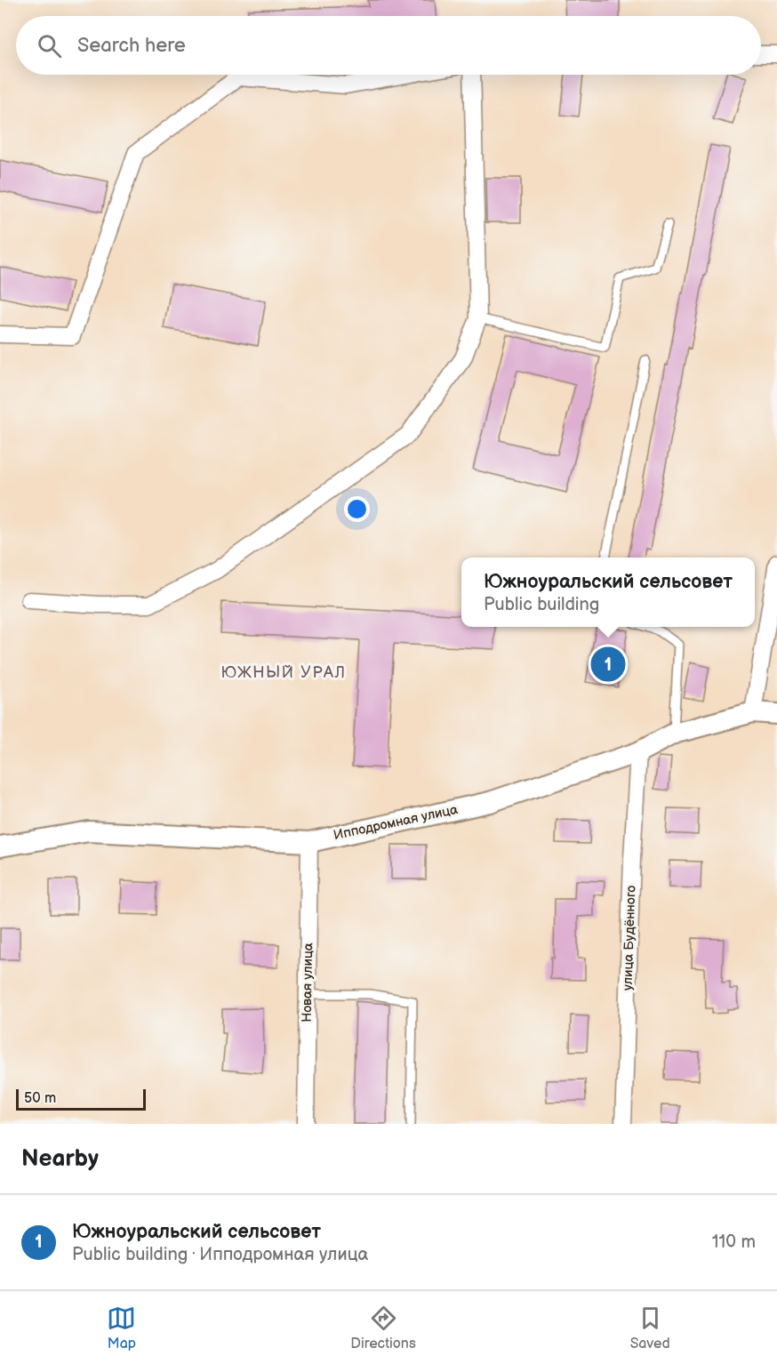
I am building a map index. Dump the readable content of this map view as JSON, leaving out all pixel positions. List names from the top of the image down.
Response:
{
  "streets": {
    "street": ["Ипподромная улица", "улица Будённого", "Новая улица"]
  },
  "crossings": [
    ["Ипподромная улица", "улица Будённого"],
    ["Ипподромная улица", "Новая улица"]
  ],
  "districts": ["ЮЖНЫЙ УРАЛ"],
  "scale_bar": "50 m",
  "page": {
    "search": "Search here",
    "popup": ["Южноуральский сельсовет", "Public building"],
    "pins": "1",
    "scale": "50 m",
    "heading": "Nearby",
    "list": [
      {
        "mark": "1",
        "name": "Южноуральский сельсовет",
        "note": "Public building · Ипподромная улица",
        "value": "110 m"
      }
    ],
    "nav": ["Map", "Directions", "Saved"]
  }
}
